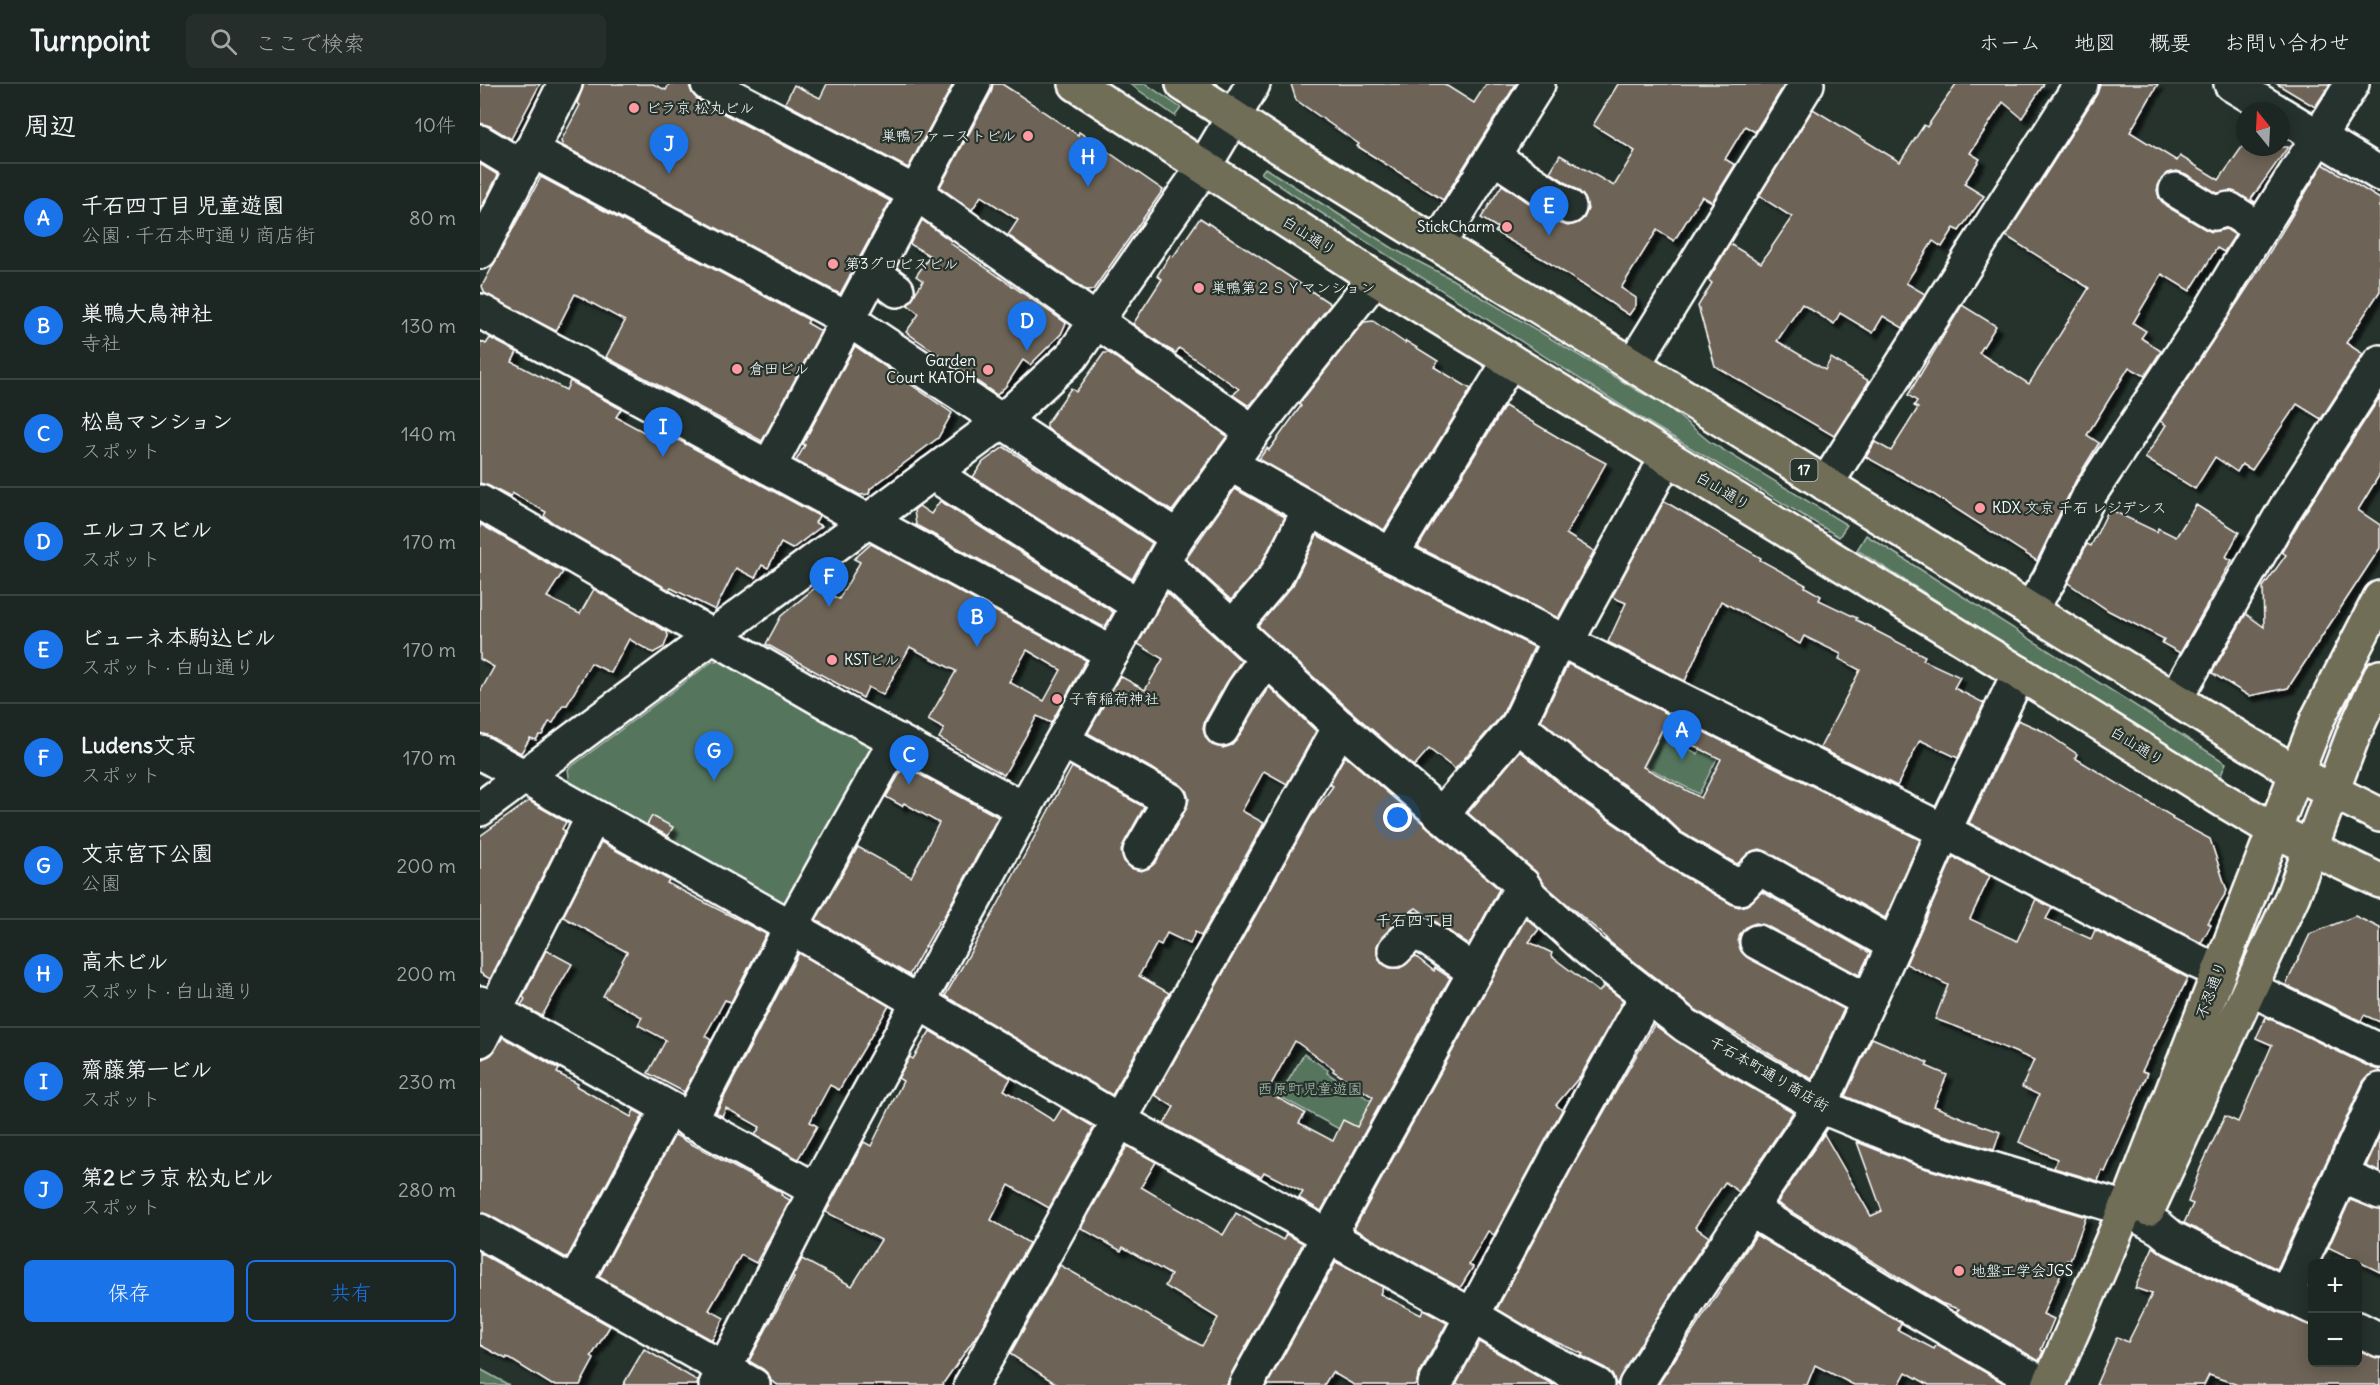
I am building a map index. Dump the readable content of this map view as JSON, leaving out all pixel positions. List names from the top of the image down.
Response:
{
  "streets": {
    "main road": ["白山通り", "17", "不忍通り"],
    "street": ["千石本町通り商店街"]
  },
  "crossings": [
    ["白山通り", "不忍通り"],
    ["17", "不忍通り"],
    ["不忍通り", "千石本町通り商店街"]
  ],
  "districts": ["千石四丁目"],
  "parks": ["西原町児童遊園"],
  "places": [
    "ビラ京 松丸ビル",
    "巣鴨ファーストビル",
    "StickCharm",
    "第3グロビスビル",
    "巣鴨第２ＳＹマンション",
    "倉田ビル",
    "Garden Court KATOH",
    "KDX 文京 千石 レジデンス",
    "KSTビル",
    "子育稲荷神社",
    "地盤工学会JGS"
  ],
  "north": "top",
  "page": {
    "header": "Turnpoint",
    "search": "ここで検索",
    "nav": [
      "ホーム",
      "地図",
      "概要",
      "お問い合わせ"
    ],
    "heading": ["周辺", "10件"],
    "pins": [
      "J",
      "H",
      "E",
      "D",
      "I",
      "F",
      "B",
      "A",
      "G",
      "C"
    ],
    "list": [
      {
        "mark": "A",
        "name": "千石四丁目 児童遊園",
        "note": "公園 · 千石本町通り商店街",
        "value": "80 m"
      },
      {
        "mark": "B",
        "name": "巣鴨大鳥神社",
        "note": "寺社",
        "value": "130 m"
      },
      {
        "mark": "C",
        "name": "松島マンション",
        "note": "スポット",
        "value": "140 m"
      },
      {
        "mark": "D",
        "name": "エルコスビル",
        "note": "スポット",
        "value": "170 m"
      },
      {
        "mark": "E",
        "name": "ビューネ本駒込ビル",
        "note": "スポット · 白山通り",
        "value": "170 m"
      },
      {
        "mark": "F",
        "name": "Ludens文京",
        "note": "スポット",
        "value": "170 m"
      },
      {
        "mark": "G",
        "name": "文京宮下公園",
        "note": "公園",
        "value": "200 m"
      },
      {
        "mark": "H",
        "name": "高木ビル",
        "note": "スポット · 白山通り",
        "value": "200 m"
      },
      {
        "mark": "I",
        "name": "齋藤第一ビル",
        "note": "スポット",
        "value": "230 m"
      },
      {
        "mark": "J",
        "name": "第2ビラ京 松丸ビル",
        "note": "スポット",
        "value": "280 m"
      }
    ],
    "buttons": ["保存", "共有"],
    "map_buttons": ["+", "−"]
  }
}
